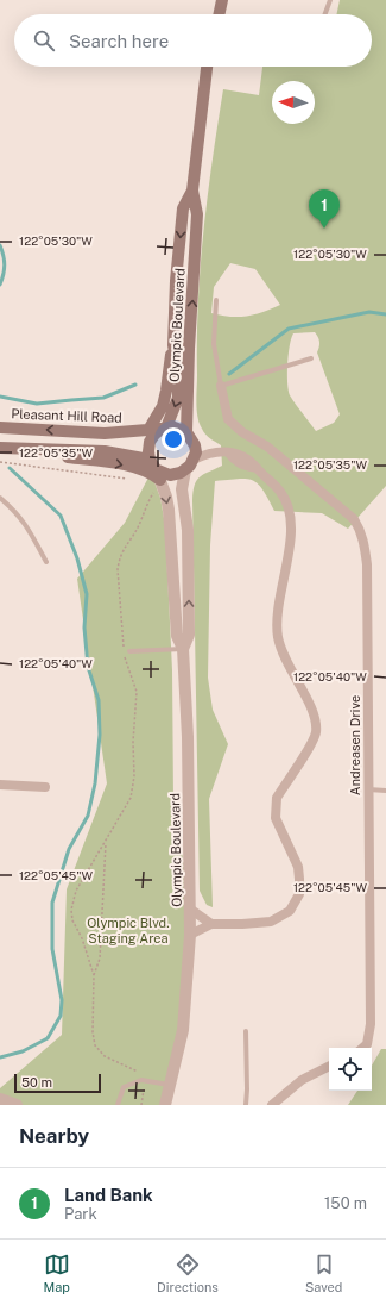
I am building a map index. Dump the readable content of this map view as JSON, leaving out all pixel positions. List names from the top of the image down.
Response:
{
  "streets": {
    "main road": ["Olympic Boulevard", "Pleasant Hill Road"],
    "street": ["Andreasen Drive"]
  },
  "crossings": [
    ["Olympic Boulevard", "Pleasant Hill Road"]
  ],
  "parks": ["Olympic Blvd. Staging Area"],
  "scale_bar": "50 m",
  "north": "left",
  "page": {
    "search": "Search here",
    "pins": "1",
    "scale": "50 m",
    "heading": "Nearby",
    "list": [
      {
        "mark": "1",
        "name": "Land Bank",
        "note": "Park",
        "value": "150 m"
      }
    ],
    "nav": ["Map", "Directions", "Saved"]
  },
  "coordinates": [
    "122°05'30\"W",
    "122°05'35\"W",
    "122°05'40\"W",
    "122°05'45\"W"
  ]
}
